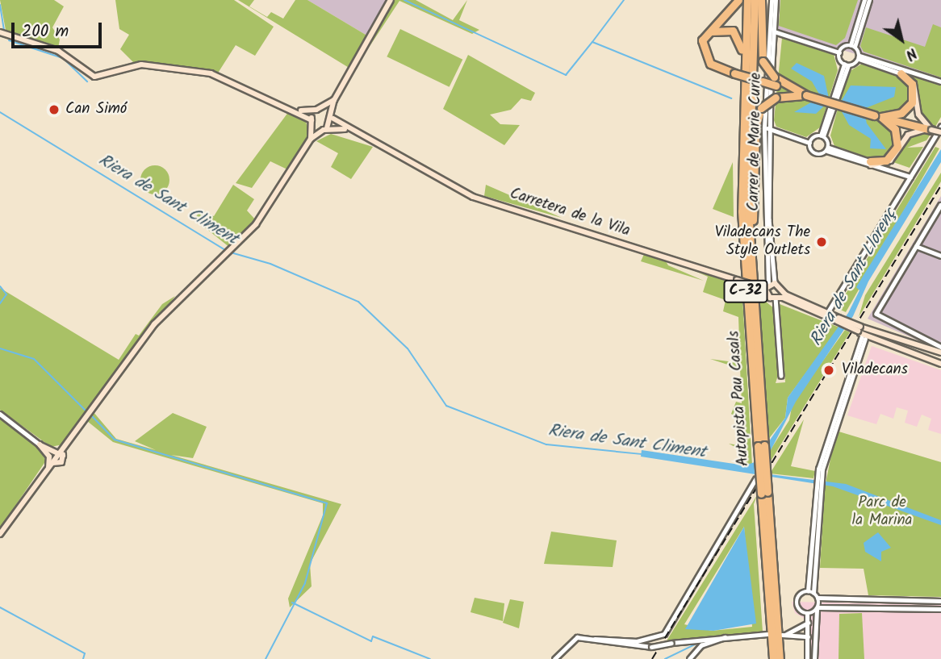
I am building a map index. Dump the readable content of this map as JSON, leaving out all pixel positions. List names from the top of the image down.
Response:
{
  "streets": {
    "highway": ["C-32", "Autopista Pau Casals"],
    "main road": ["Carretera de la Vila"],
    "street": ["Carrer de Marie Curie"]
  },
  "crossings": [
    ["Carrer de Marie Curie", "Carretera de la Vila"]
  ],
  "water": ["Riera de Sant Climent", "Riera de Sant Llorenç"],
  "parks": ["Parc de la Marina"],
  "places": ["Can Simó", "Viladecans The Style Outlets", "Viladecans"],
  "scale_bar": "200 m",
  "north": "bottom right"
}
